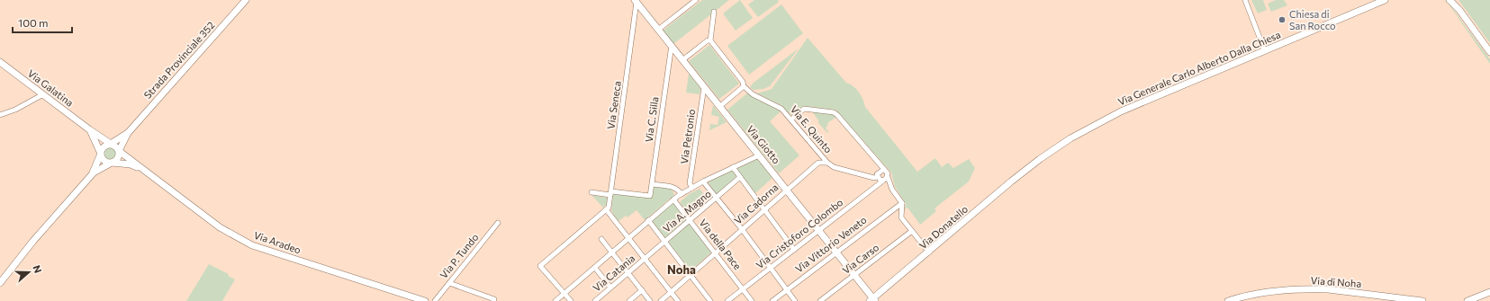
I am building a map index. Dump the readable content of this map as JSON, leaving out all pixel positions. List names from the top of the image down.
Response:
{
  "streets": {
    "street": [
      "Strada Provinciale 352",
      "Via Generale Carlo Alberto Dalla Chiesa",
      "Via Galatina",
      "Via Seneca",
      "Via C. Silla",
      "Via E. Quinto",
      "Via Petronio",
      "Via Giotto",
      "Via Cadorna",
      "Via A. Magno",
      "Via Donatello",
      "Via Cristoforo Colombo",
      "Via Aradeo",
      "Via della Pace",
      "Via Vittorio Veneto",
      "Via P. Tundo",
      "Via Carso",
      "Via Catania",
      "Via di Noha"
    ]
  },
  "crossings": [
    ["Strada Provinciale 352", "Via Galatina"],
    ["Strada Provinciale 352", "Via Aradeo"],
    ["Via Generale Carlo Alberto Dalla Chiesa", "Via Donatello"],
    ["Via Galatina", "Via Aradeo"],
    ["Via Seneca", "Via C. Silla"],
    ["Via Seneca", "Via Giotto"],
    ["Via C. Silla", "Via Giotto"],
    ["Via E. Quinto", "Via Cadorna"],
    ["Via Petronio", "Via Giotto"],
    ["Via Giotto", "Via Cadorna"],
    ["Via Giotto", "Via Donatello"],
    ["Via Giotto", "Via Cristoforo Colombo"],
    ["Via Giotto", "Via Vittorio Veneto"],
    ["Via Giotto", "Via Carso"],
    ["Via Cadorna", "Via della Pace"],
    ["Via A. Magno", "Via della Pace"],
    ["Via A. Magno", "Via Catania"],
    ["Via Cristoforo Colombo", "Via della Pace"]
  ],
  "districts": ["Noha"],
  "places": ["Chiesa di San Rocco"],
  "scale_bar": "100 m",
  "north": "right"
}
